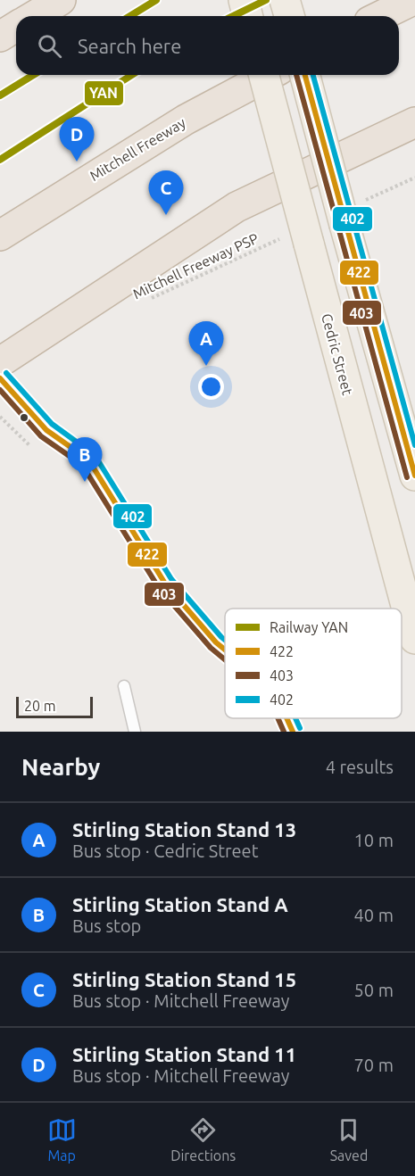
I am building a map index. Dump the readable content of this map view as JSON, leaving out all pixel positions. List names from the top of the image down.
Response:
{
  "streets": {
    "highway": ["Mitchell Freeway"],
    "main road": ["Cedric Street"],
    "path": ["Mitchell Freeway PSP"]
  },
  "crossings": [
    ["Mitchell Freeway PSP", "Cedric Street"]
  ],
  "lines": [
    "rail line YAN",
    "transit line 422",
    "transit line 403",
    "transit line 402"
  ],
  "legend": [
    "Railway YAN",
    "422",
    "403",
    "402"
  ],
  "scale_bar": "20 m",
  "page": {
    "search": "Search here",
    "pins": [
      "D",
      "C",
      "A",
      "B"
    ],
    "scale": "20 m",
    "heading": ["Nearby", "4 results"],
    "list": [
      {
        "mark": "A",
        "name": "Stirling Station Stand 13",
        "note": "Bus stop · Cedric Street",
        "value": "10 m"
      },
      {
        "mark": "B",
        "name": "Stirling Station Stand A",
        "note": "Bus stop",
        "value": "40 m"
      },
      {
        "mark": "C",
        "name": "Stirling Station Stand 15",
        "note": "Bus stop · Mitchell Freeway",
        "value": "50 m"
      },
      {
        "mark": "D",
        "name": "Stirling Station Stand 11",
        "note": "Bus stop · Mitchell Freeway",
        "value": "70 m"
      }
    ],
    "nav": ["Map", "Directions", "Saved"]
  }
}
